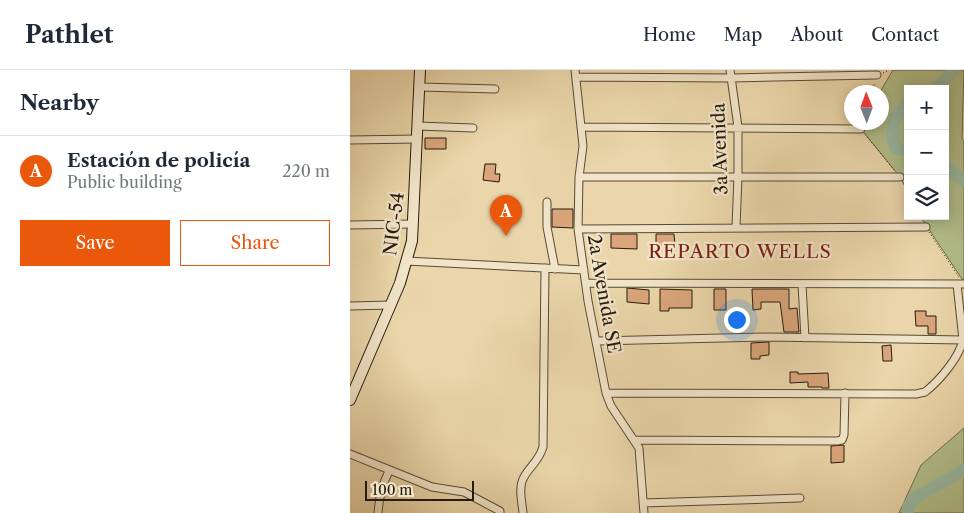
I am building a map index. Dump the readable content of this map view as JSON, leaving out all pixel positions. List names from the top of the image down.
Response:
{
  "streets": {
    "main road": ["NIC-54"],
    "street": ["3a Avenida", "2a Avenida SE"]
  },
  "districts": ["REPARTO WELLS"],
  "scale_bar": "100 m",
  "north": "top",
  "page": {
    "header": "Pathlet",
    "nav": [
      "Home",
      "Map",
      "About",
      "Contact"
    ],
    "heading": "Nearby",
    "map_buttons": ["+", "−"],
    "list": [
      {
        "mark": "A",
        "name": "Estación de policía",
        "note": "Public building",
        "value": "220 m"
      }
    ],
    "pins": "A",
    "buttons": ["Save", "Share"],
    "scale": "100 m"
  }
}
